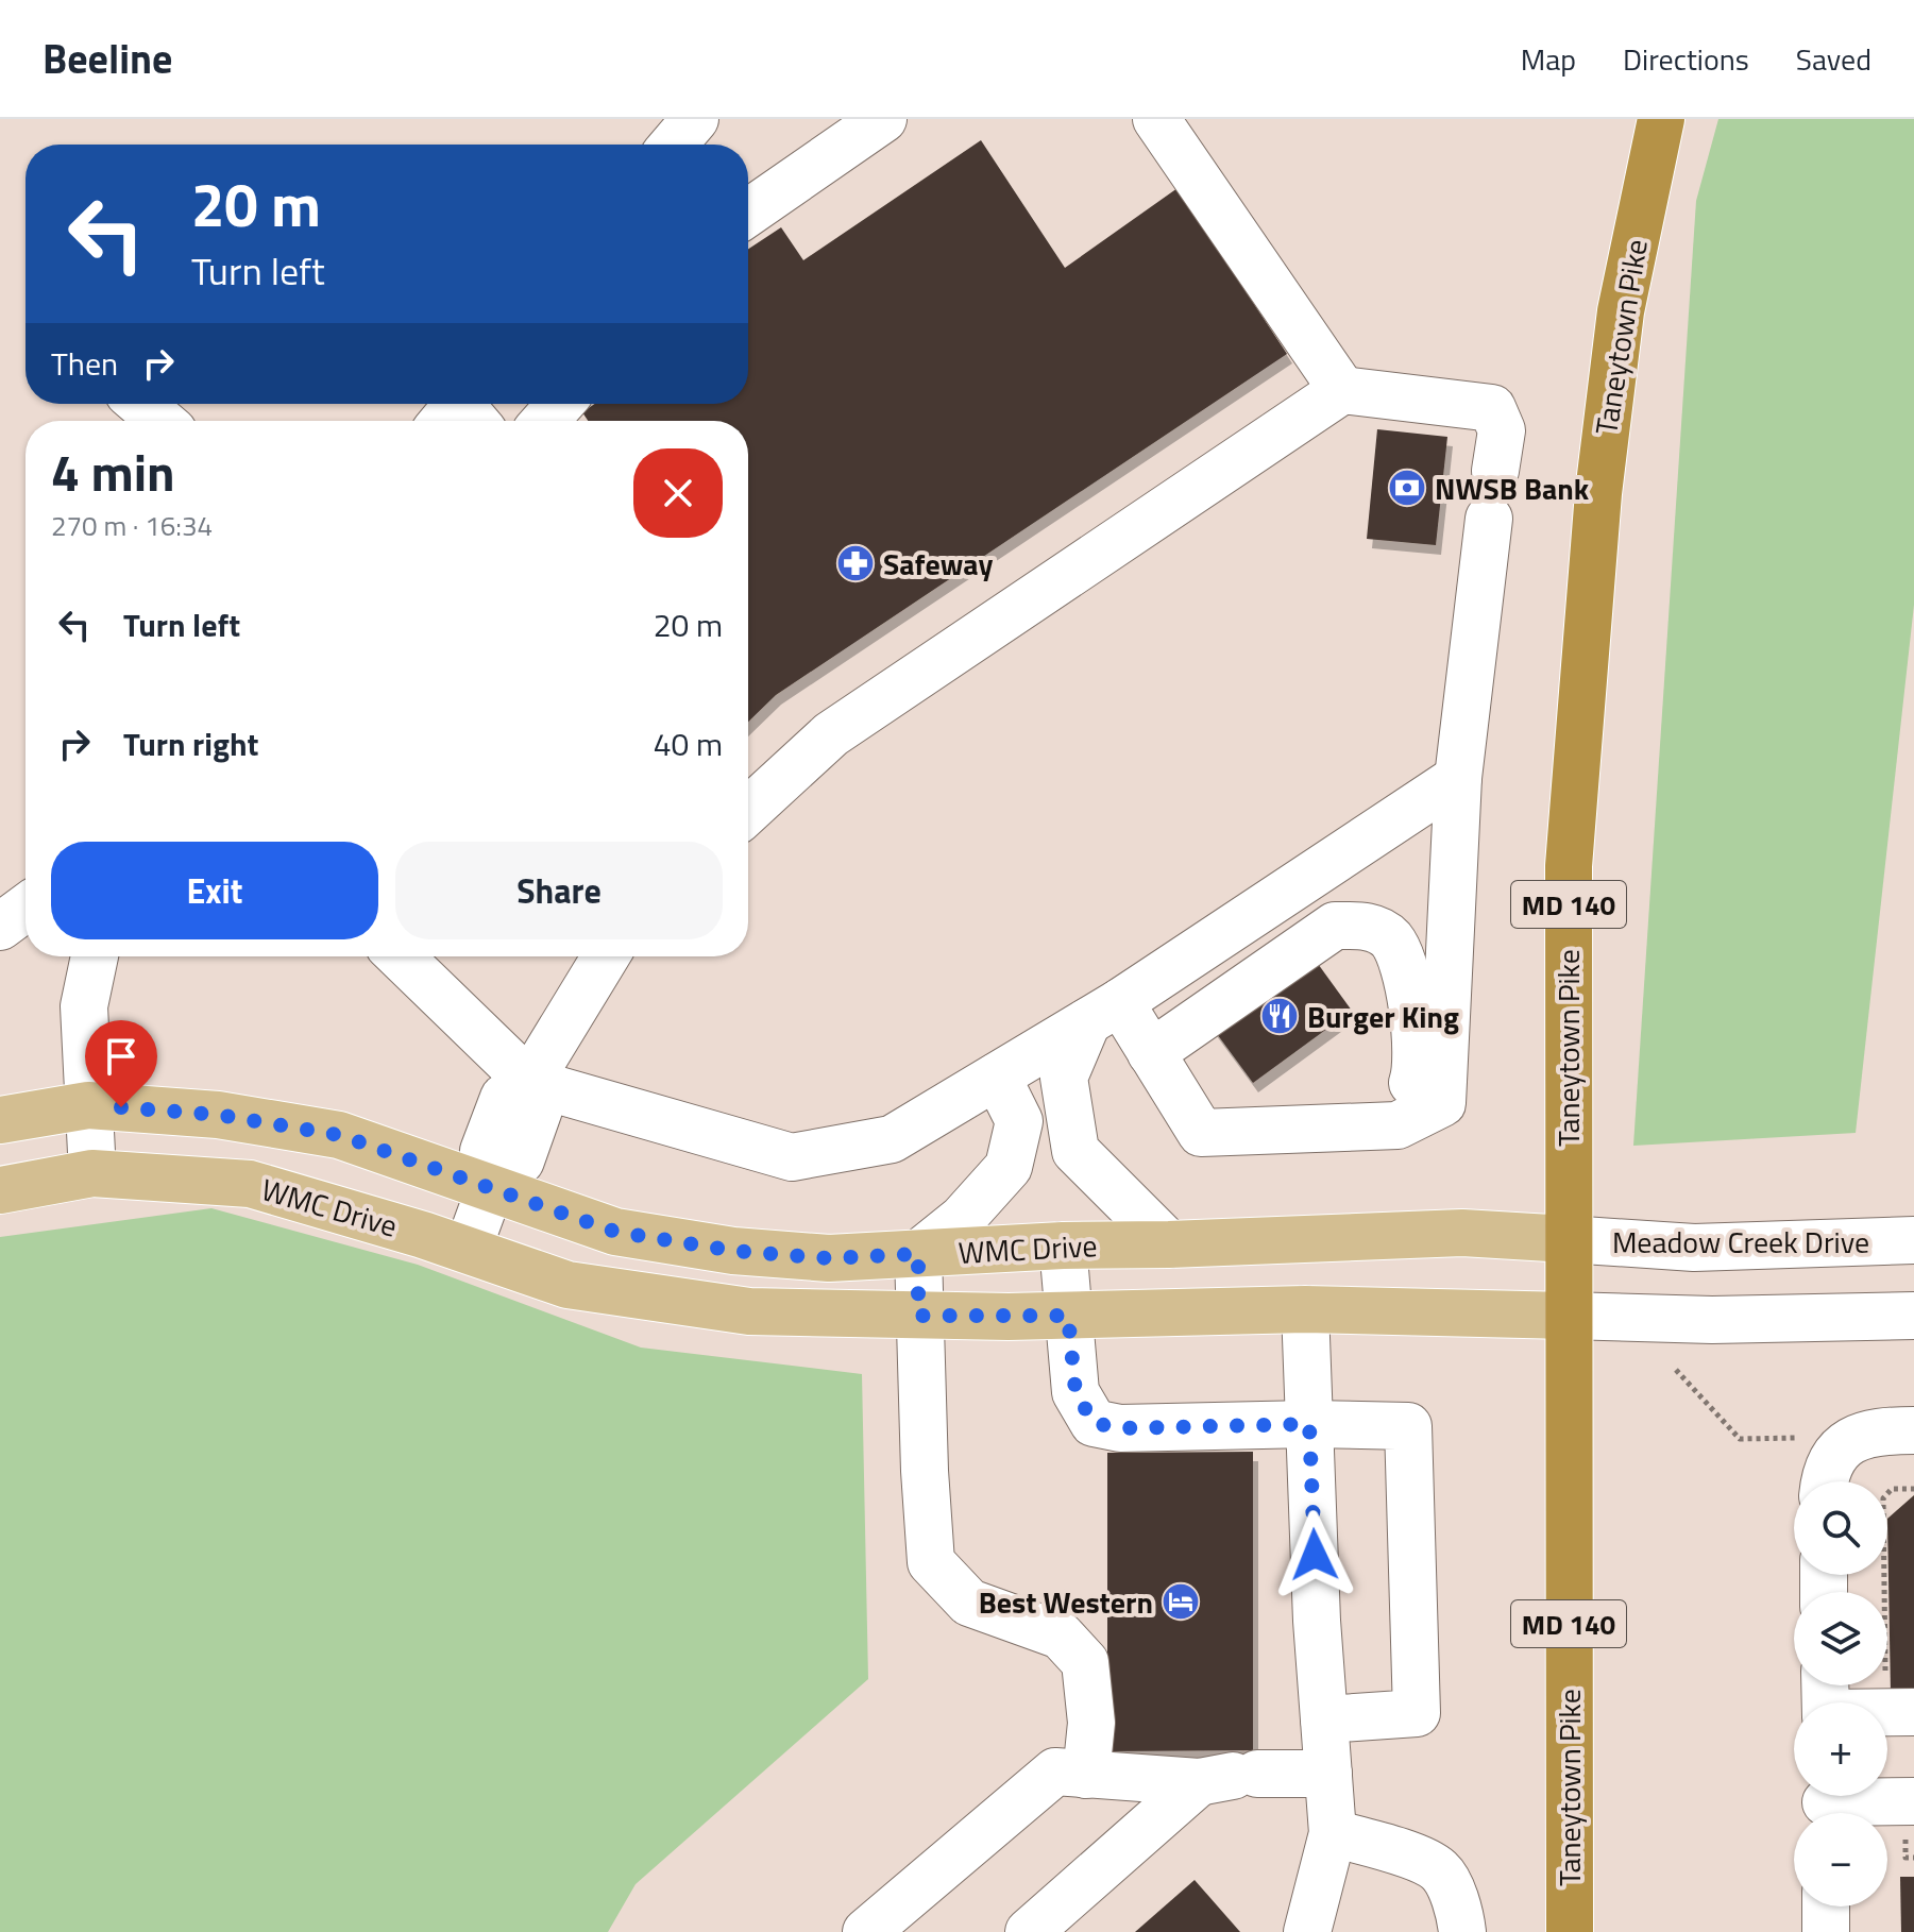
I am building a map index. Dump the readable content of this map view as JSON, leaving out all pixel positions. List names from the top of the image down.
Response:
{
  "streets": {
    "highway": ["Taneytown Pike", "MD 140"],
    "main road": ["WMC Drive"],
    "street": ["Meadow Creek Drive"]
  },
  "crossings": [
    ["Taneytown Pike", "WMC Drive"],
    ["Taneytown Pike", "Meadow Creek Drive"],
    ["WMC Drive", "Meadow Creek Drive"]
  ],
  "places": {
    "bank": ["NWSB Bank"],
    "pharmacy": ["Safeway"],
    "restaurant": ["Burger King"],
    "hotel": ["Best Western"]
  },
  "page": {
    "header": "Beeline",
    "nav": ["Map", "Directions", "Saved"],
    "turn": ["20 m", "Turn left"],
    "then": "Then",
    "heading": ["4 min", "270 m · 16:34"],
    "list": [
      {
        "name": "Turn left",
        "value": "20 m"
      },
      {
        "name": "Turn right",
        "value": "40 m"
      }
    ],
    "buttons": ["Exit", "Share"],
    "map_buttons": ["+", "−"]
  }
}
